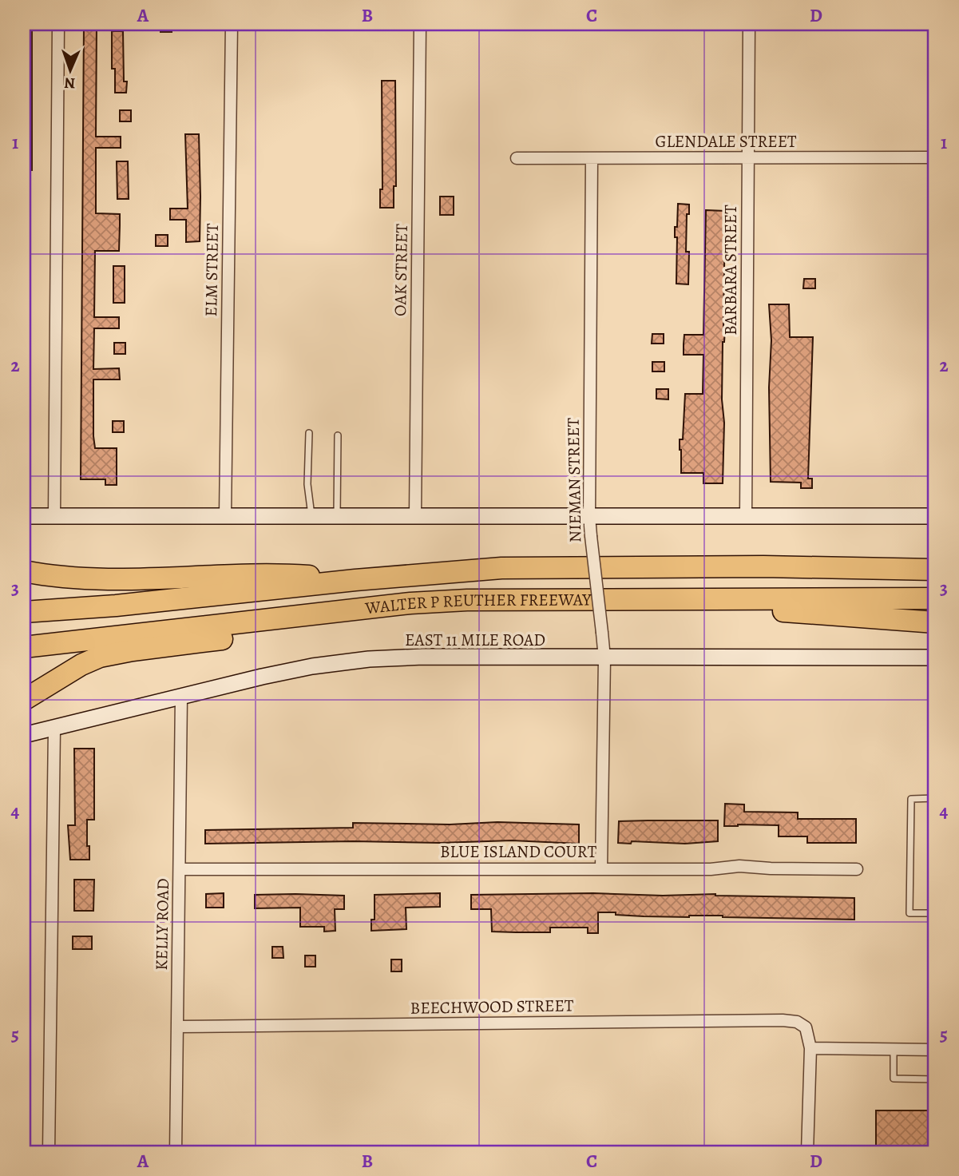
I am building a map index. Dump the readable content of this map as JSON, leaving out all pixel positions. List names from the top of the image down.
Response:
{
  "streets": {
    "highway": ["WALTER P REUTHER FREEWAY"],
    "main road": ["EAST 11 MILE ROAD"],
    "street": [
      "GLENDALE STREET",
      "ELM STREET",
      "OAK STREET",
      "BARBARA STREET",
      "NIEMAN STREET",
      "BLUE ISLAND COURT",
      "KELLY ROAD",
      "BEECHWOOD STREET"
    ]
  },
  "crossings": [
    ["GLENDALE STREET", "BARBARA STREET"],
    ["GLENDALE STREET", "NIEMAN STREET"],
    ["NIEMAN STREET", "EAST 11 MILE ROAD"],
    ["NIEMAN STREET", "BLUE ISLAND COURT"],
    ["EAST 11 MILE ROAD", "KELLY ROAD"],
    ["BLUE ISLAND COURT", "KELLY ROAD"],
    ["KELLY ROAD", "BEECHWOOD STREET"]
  ],
  "north": "bottom",
  "grid": {
    "columns": [
      "A",
      "B",
      "C",
      "D"
    ],
    "rows": [
      "1",
      "2",
      "3",
      "4",
      "5"
    ]
  }
}
